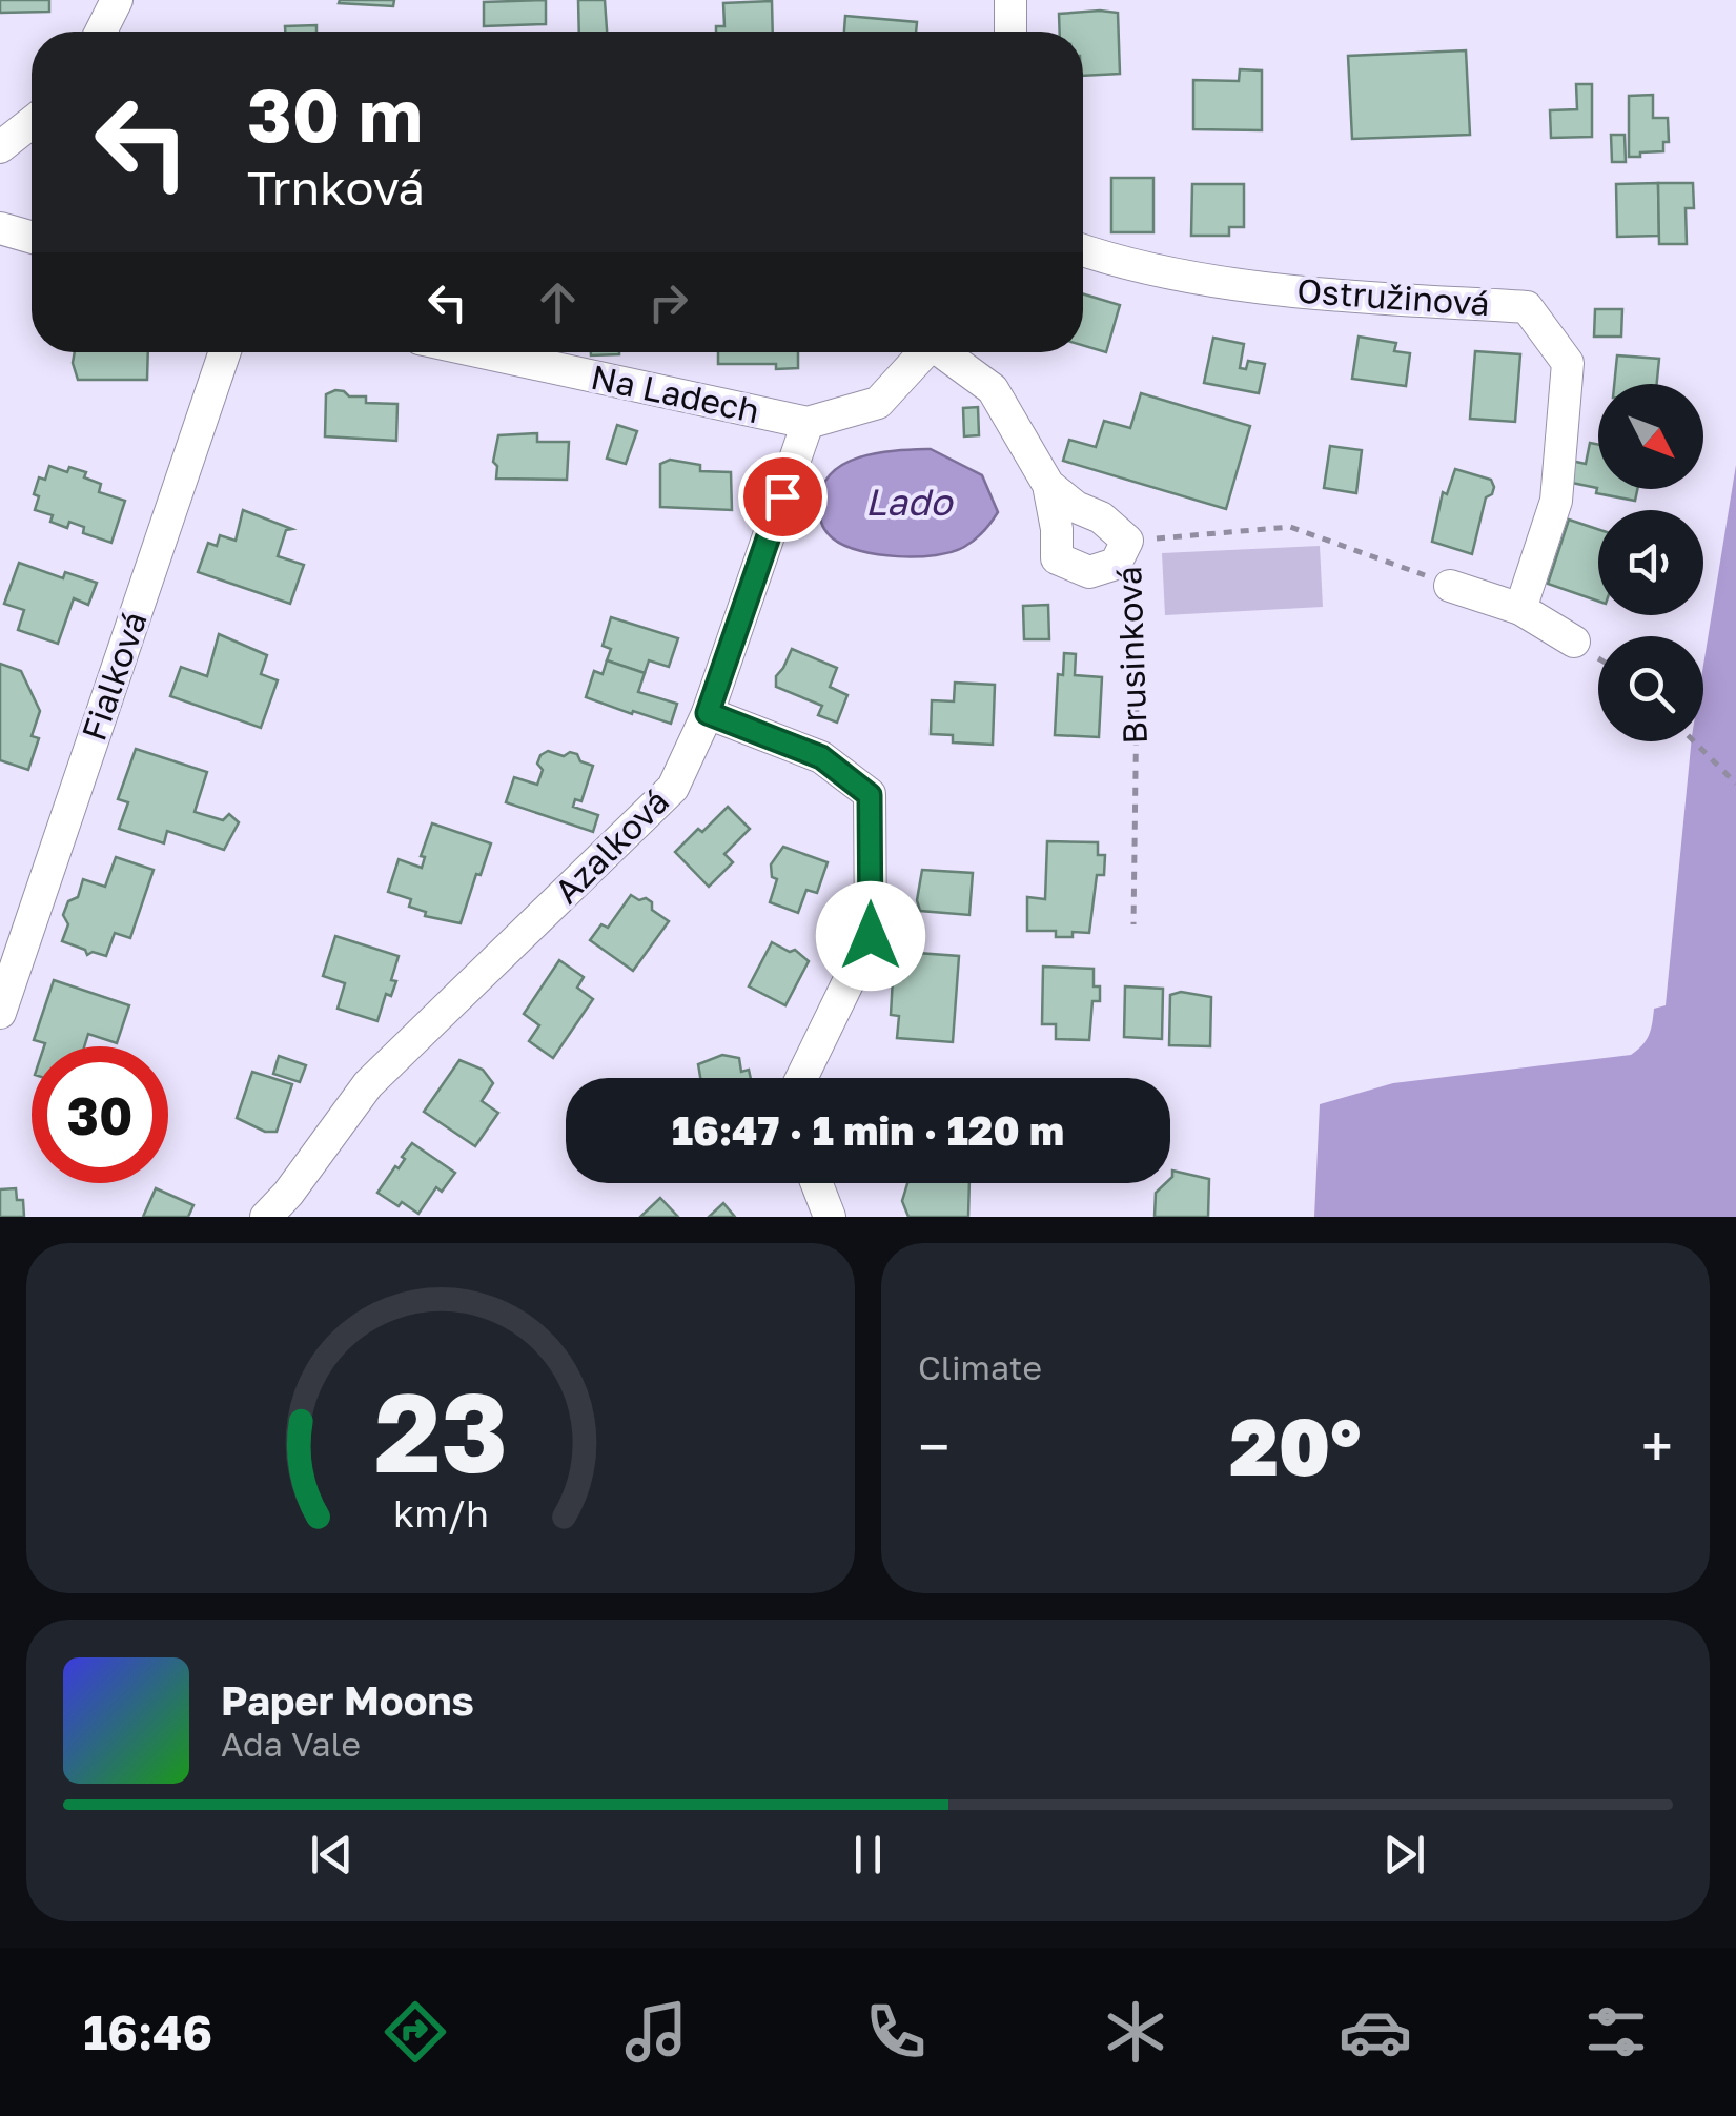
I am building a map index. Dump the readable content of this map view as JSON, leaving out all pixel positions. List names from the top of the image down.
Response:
{
  "streets": {
    "street": [
      "Ostružinová",
      "Na Ladech",
      "Brusinková",
      "Fialková",
      "Azalková"
    ]
  },
  "crossings": [
    ["Na Ladech", "Azalková"]
  ],
  "water": ["Lado"],
  "north": "bottom right",
  "page": {
    "turn": ["30 m", "Trnková"],
    "limit": "30",
    "trip": "16:47 · 1 min · 120 m",
    "tile": "Climate",
    "heat": ["−", "20°", "+"],
    "song": ["Paper Moons", "Ada Vale"],
    "tabs": "16:46",
    "gauge": ["23", "km/h"]
  }
}
